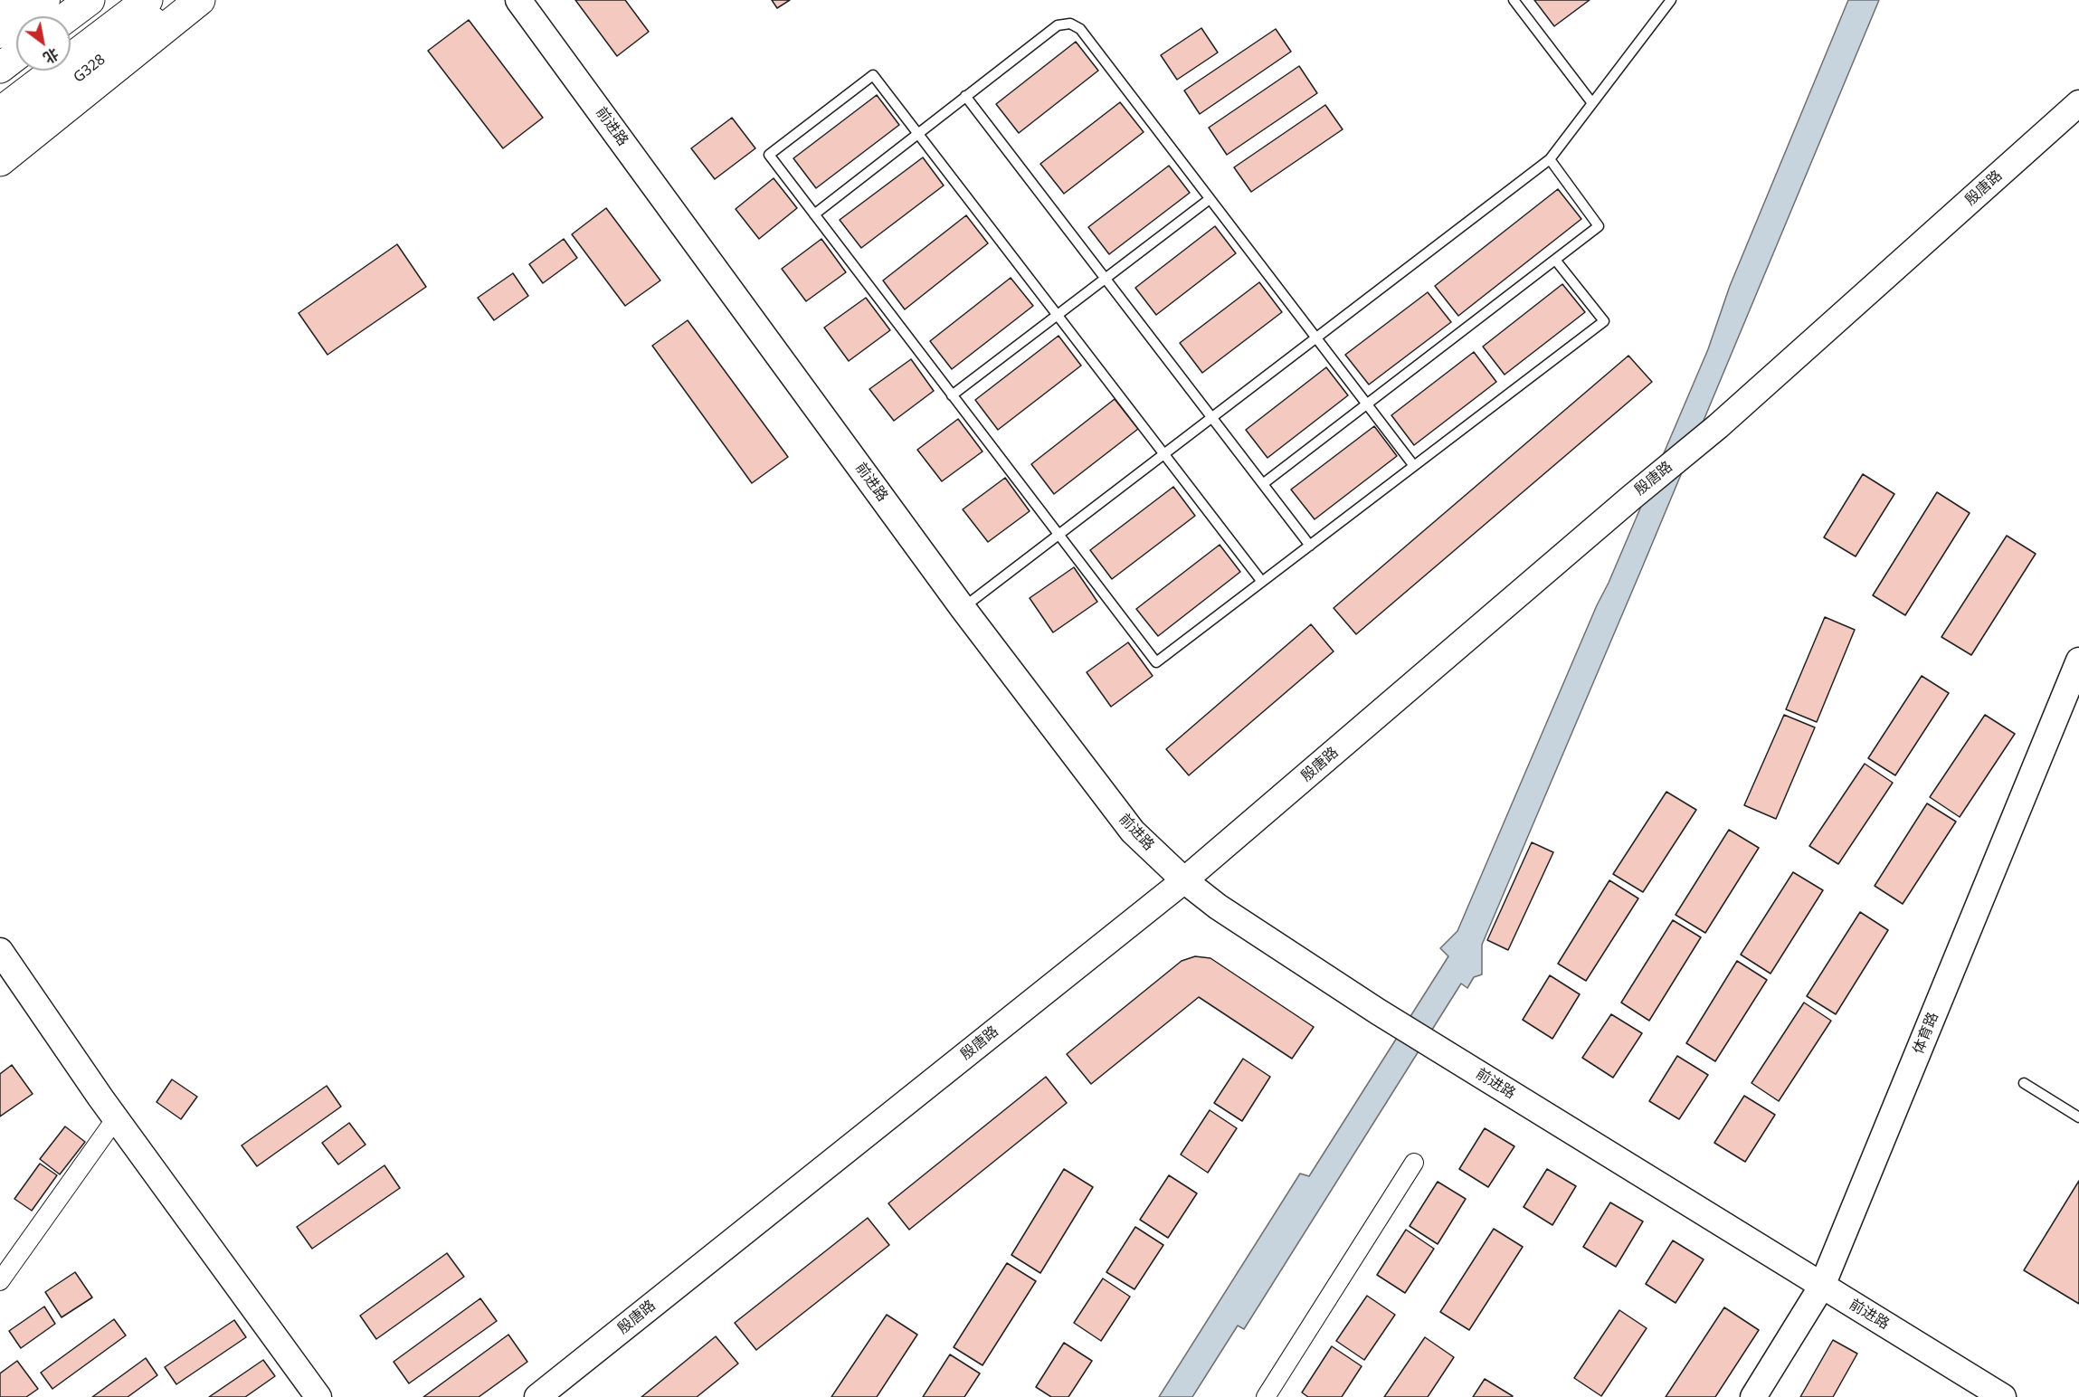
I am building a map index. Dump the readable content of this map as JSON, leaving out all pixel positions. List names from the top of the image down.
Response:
{
  "streets": {
    "main road": ["G328"],
    "street": ["前进路", "殷唐路", "体育路"]
  },
  "crossings": [
    ["前进路", "殷唐路"],
    ["前进路", "体育路"]
  ],
  "north": "bottom right"
}
